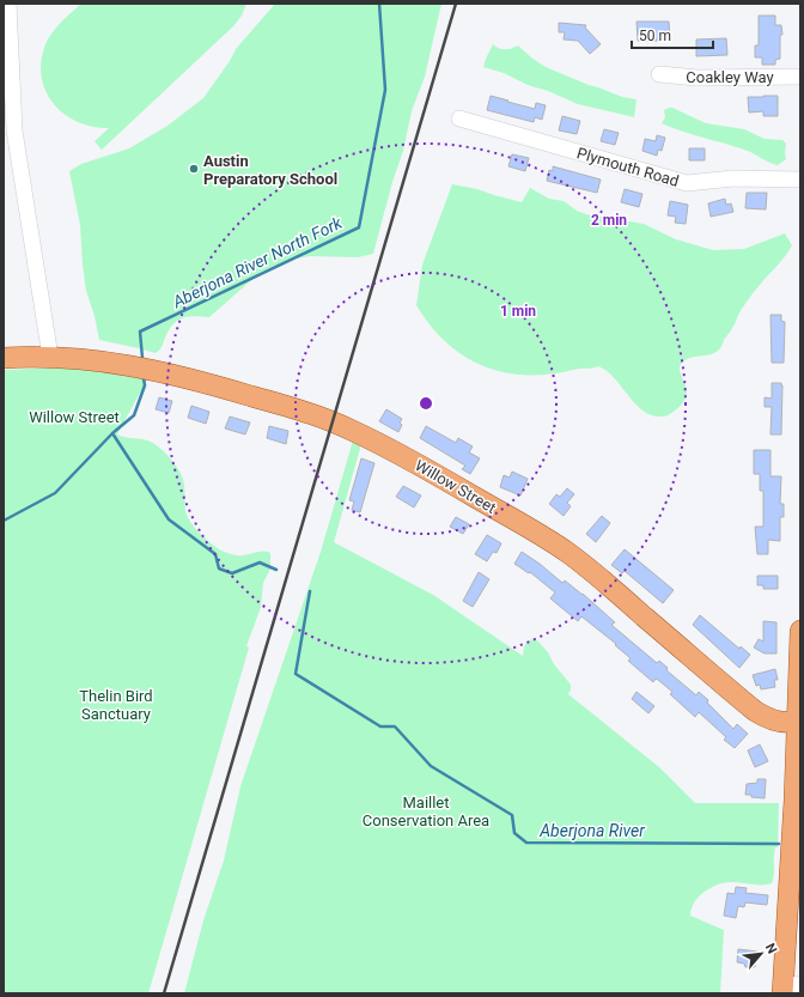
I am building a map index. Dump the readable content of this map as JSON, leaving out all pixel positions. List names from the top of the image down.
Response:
{
  "streets": {
    "main road": ["Willow Street"],
    "street": ["Coakley Way", "Plymouth Road"]
  },
  "water": ["Aberjona River North Fork", "Aberjona River"],
  "parks": ["Willow Street", "Thelin Bird Sanctuary", "Maillet Conservation Area"],
  "places": ["Austin Preparatory School"],
  "scale_bar": "50 m",
  "north": "top right",
  "rings": ["2 min", "1 min"]
}
